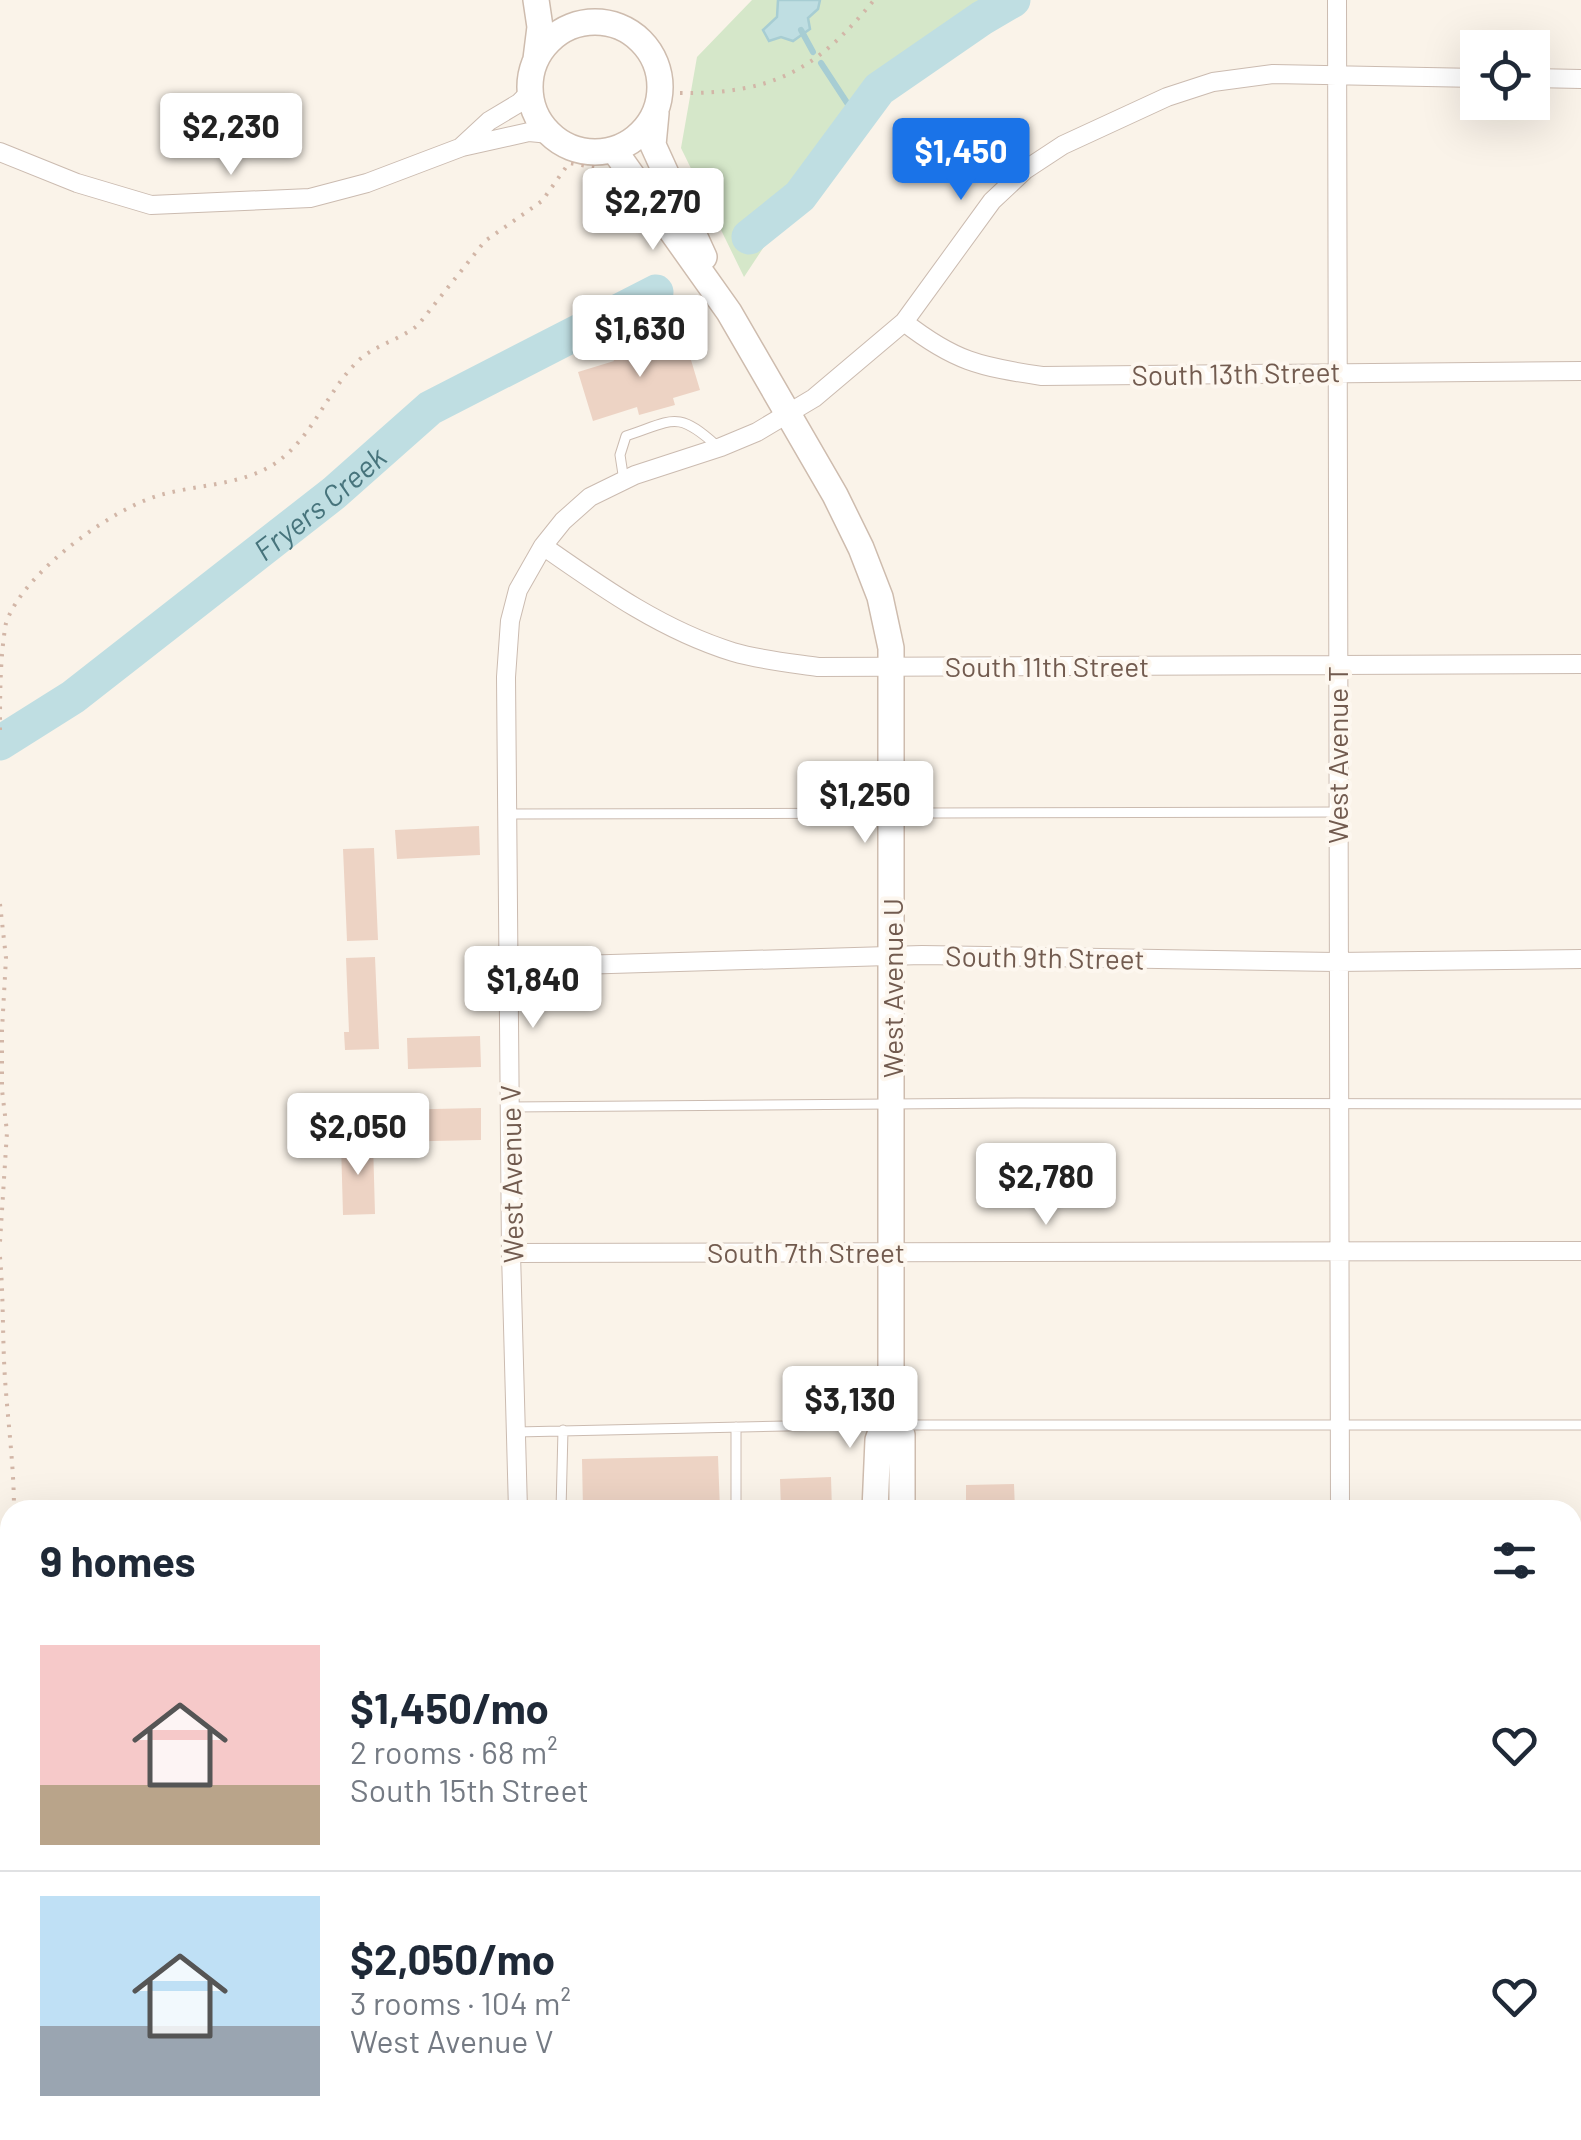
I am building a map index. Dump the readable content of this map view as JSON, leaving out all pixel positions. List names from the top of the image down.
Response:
{
  "streets": {
    "street": [
      "South 13th Street",
      "South 11th Street",
      "West Avenue T",
      "South 9th Street",
      "West Avenue U",
      "West Avenue V",
      "South 7th Street"
    ]
  },
  "crossings": [
    ["South 13th Street", "West Avenue T"],
    ["South 13th Street", "West Avenue V"],
    ["South 11th Street", "West Avenue T"],
    ["South 11th Street", "West Avenue U"],
    ["South 11th Street", "West Avenue V"],
    ["West Avenue T", "South 9th Street"],
    ["West Avenue T", "West Avenue V"],
    ["West Avenue T", "South 7th Street"],
    ["South 9th Street", "West Avenue U"],
    ["South 9th Street", "West Avenue V"],
    ["West Avenue U", "West Avenue V"],
    ["West Avenue U", "South 7th Street"],
    ["West Avenue V", "South 7th Street"]
  ],
  "water": ["Fryers Creek"],
  "page": {
    "price": [
      "$2,230",
      "$1,450",
      "$2,270",
      "$1,630",
      "$1,250",
      "$1,840",
      "$2,050",
      "$2,780",
      "$3,130"
    ],
    "heading": "9 homes",
    "list": [
      {
        "name": "$1,450/mo",
        "note": "2 rooms · 68 m² · South 15th Street"
      },
      {
        "name": "$2,050/mo",
        "note": "3 rooms · 104 m² · West Avenue V"
      }
    ]
  }
}
